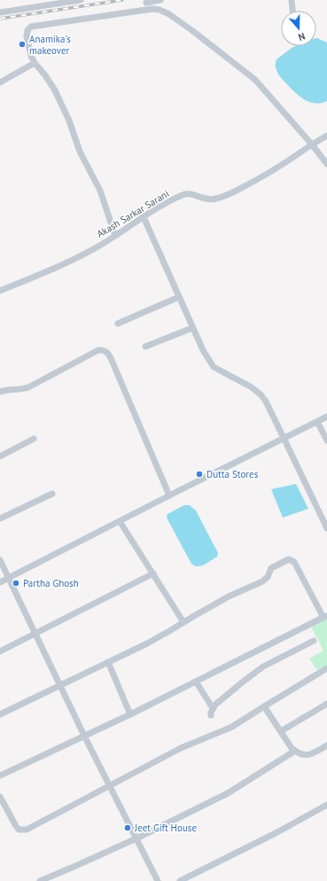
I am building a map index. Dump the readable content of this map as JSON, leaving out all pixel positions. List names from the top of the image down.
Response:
{
  "streets": {
    "street": ["Akash Sarkar Sarani"]
  },
  "places": [
    "Anamika's makeover",
    "Dutta Stores",
    "Partha Ghosh",
    "Jeet Gift House"
  ],
  "north": "bottom"
}
